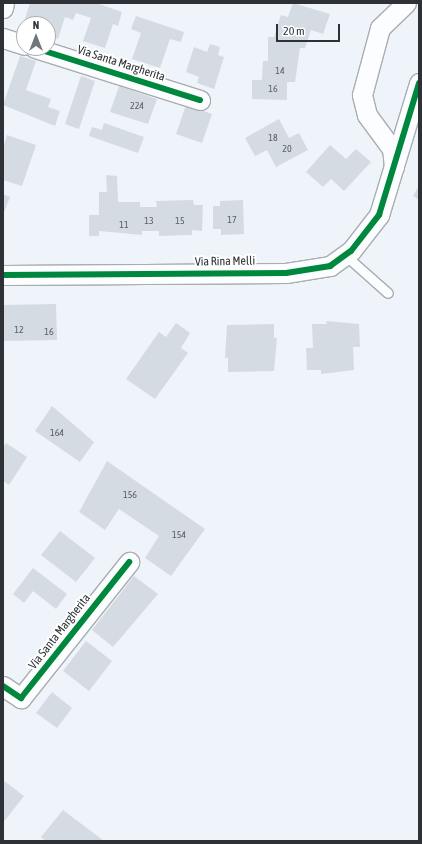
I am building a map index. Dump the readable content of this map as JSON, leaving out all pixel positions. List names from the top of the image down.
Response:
{
  "streets": {
    "street": ["Via Santa Margherita", "Via Rina Melli"]
  },
  "house_numbers": [
    "14",
    "16",
    "224",
    "18",
    "20",
    "17",
    "13",
    "15",
    "11",
    "12",
    "16",
    "164",
    "156",
    "154"
  ],
  "scale_bar": "20 m",
  "north": "top"
}
